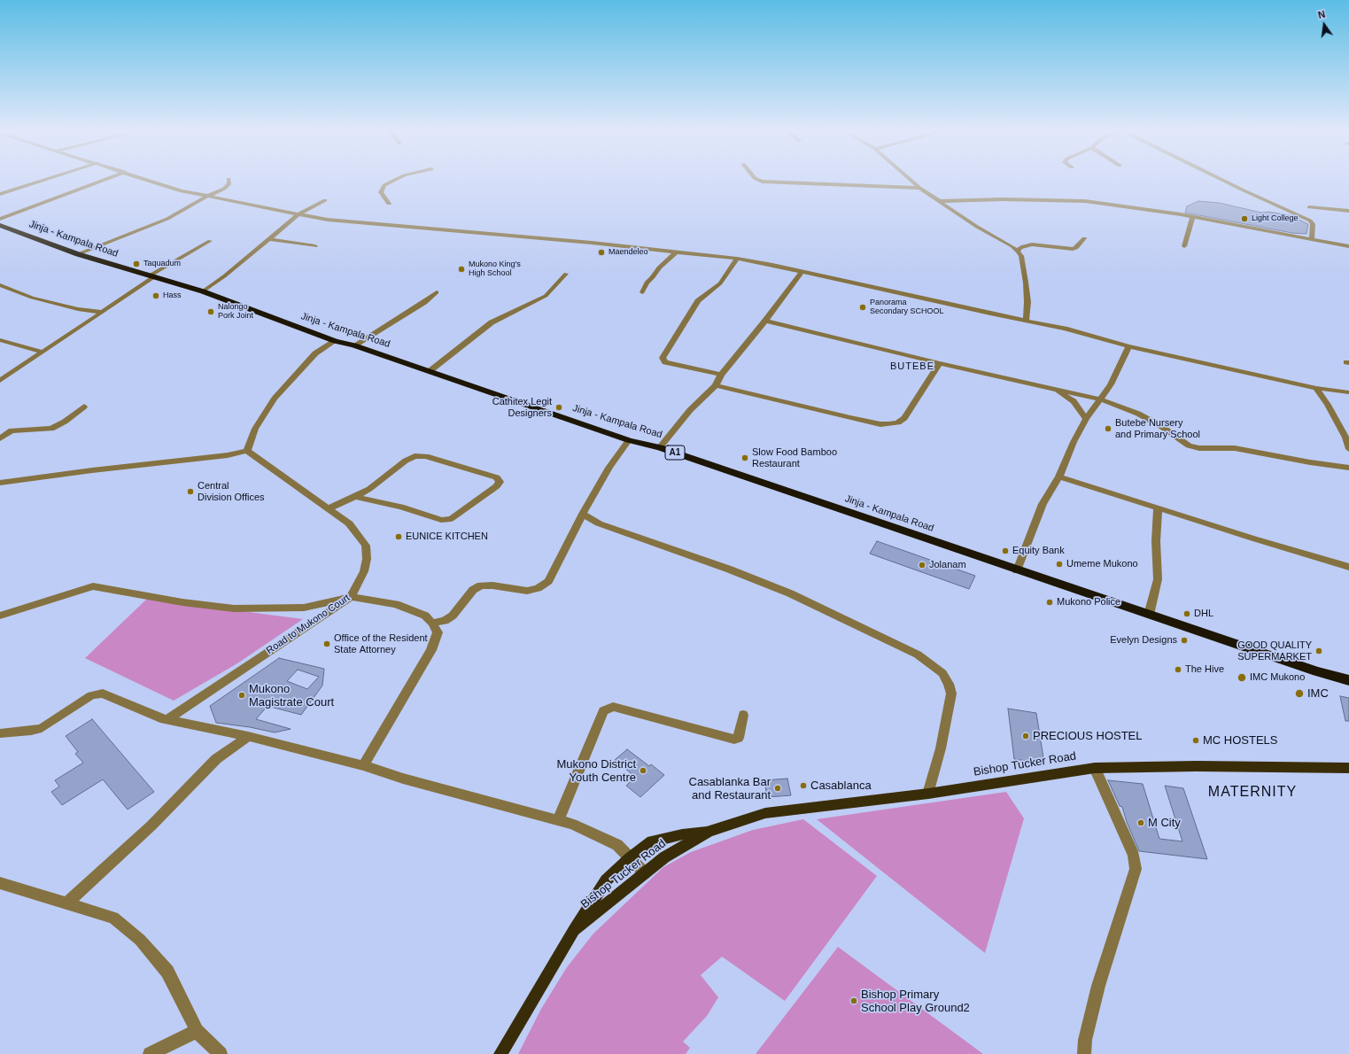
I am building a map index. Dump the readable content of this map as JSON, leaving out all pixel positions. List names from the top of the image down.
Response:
{
  "streets": {
    "highway": ["Jinja - Kampala Road", "A1"],
    "main road": ["Bishop Tucker Road"],
    "street": ["Road to Mukono Court"]
  },
  "districts": ["BUTEBE", "MATERNITY"],
  "places": [
    "Light College",
    "Maendeleo",
    "Taquadum",
    "Mukono King's High School",
    "Hass",
    "Panorama Secondary SCHOOL",
    "Nalongo Pork Joint",
    "Cathitex Legit Designers",
    "Butebe Nursery and Primary School",
    "Slow Food Bamboo Restaurant",
    "Central Division Offices",
    "EUNICE KITCHEN",
    "Equity Bank",
    "Umeme Mukono",
    "Jolanam",
    "Mukono Police",
    "DHL",
    "Evelyn Designs",
    "Office of the Resident State Attorney",
    "GOOD QUALITY SUPERMARKET",
    "The Hive",
    "IMC Mukono",
    "IMC",
    "Mukono Magistrate Court",
    "PRECIOUS HOSTEL",
    "MC HOSTELS",
    "Mukono District Youth Centre",
    "Casablanca",
    "Casablanka Bar and Restaurant",
    "M City",
    "Bishop Primary School Play Ground2"
  ],
  "north": "top"
}
